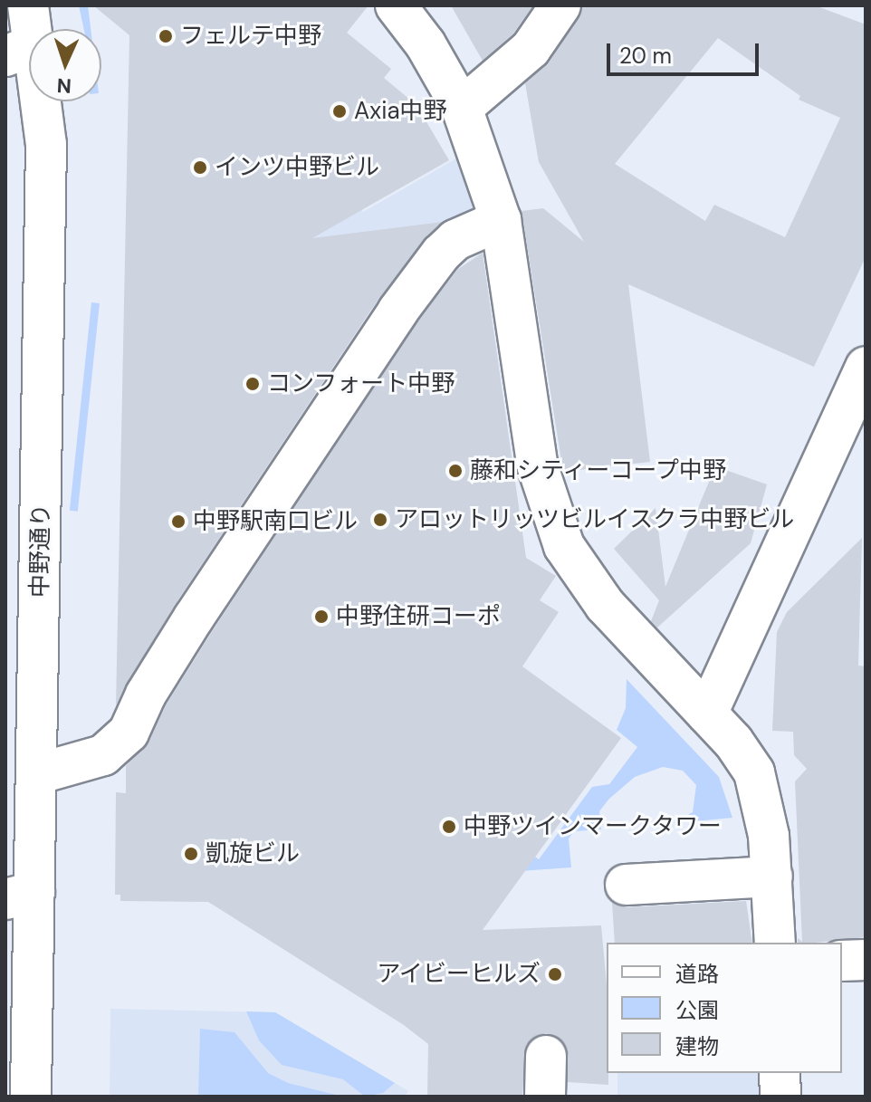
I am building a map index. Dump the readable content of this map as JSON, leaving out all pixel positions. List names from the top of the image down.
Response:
{
  "streets": {
    "street": ["中野通り"]
  },
  "places": [
    "フェルテ中野",
    "Axia中野",
    "インツ中野ビル",
    "コンフォート中野",
    "藤和シティーコープ中野",
    "アロットリッツビルイスクラ中野ビル",
    "中野駅南口ビル",
    "中野住研コーポ",
    "中野ツインマークタワー",
    "凱旋ビル",
    "アイビーヒルズ"
  ],
  "legend": ["道路", "公園", "建物"],
  "scale_bar": "20 m",
  "north": "bottom"
}
